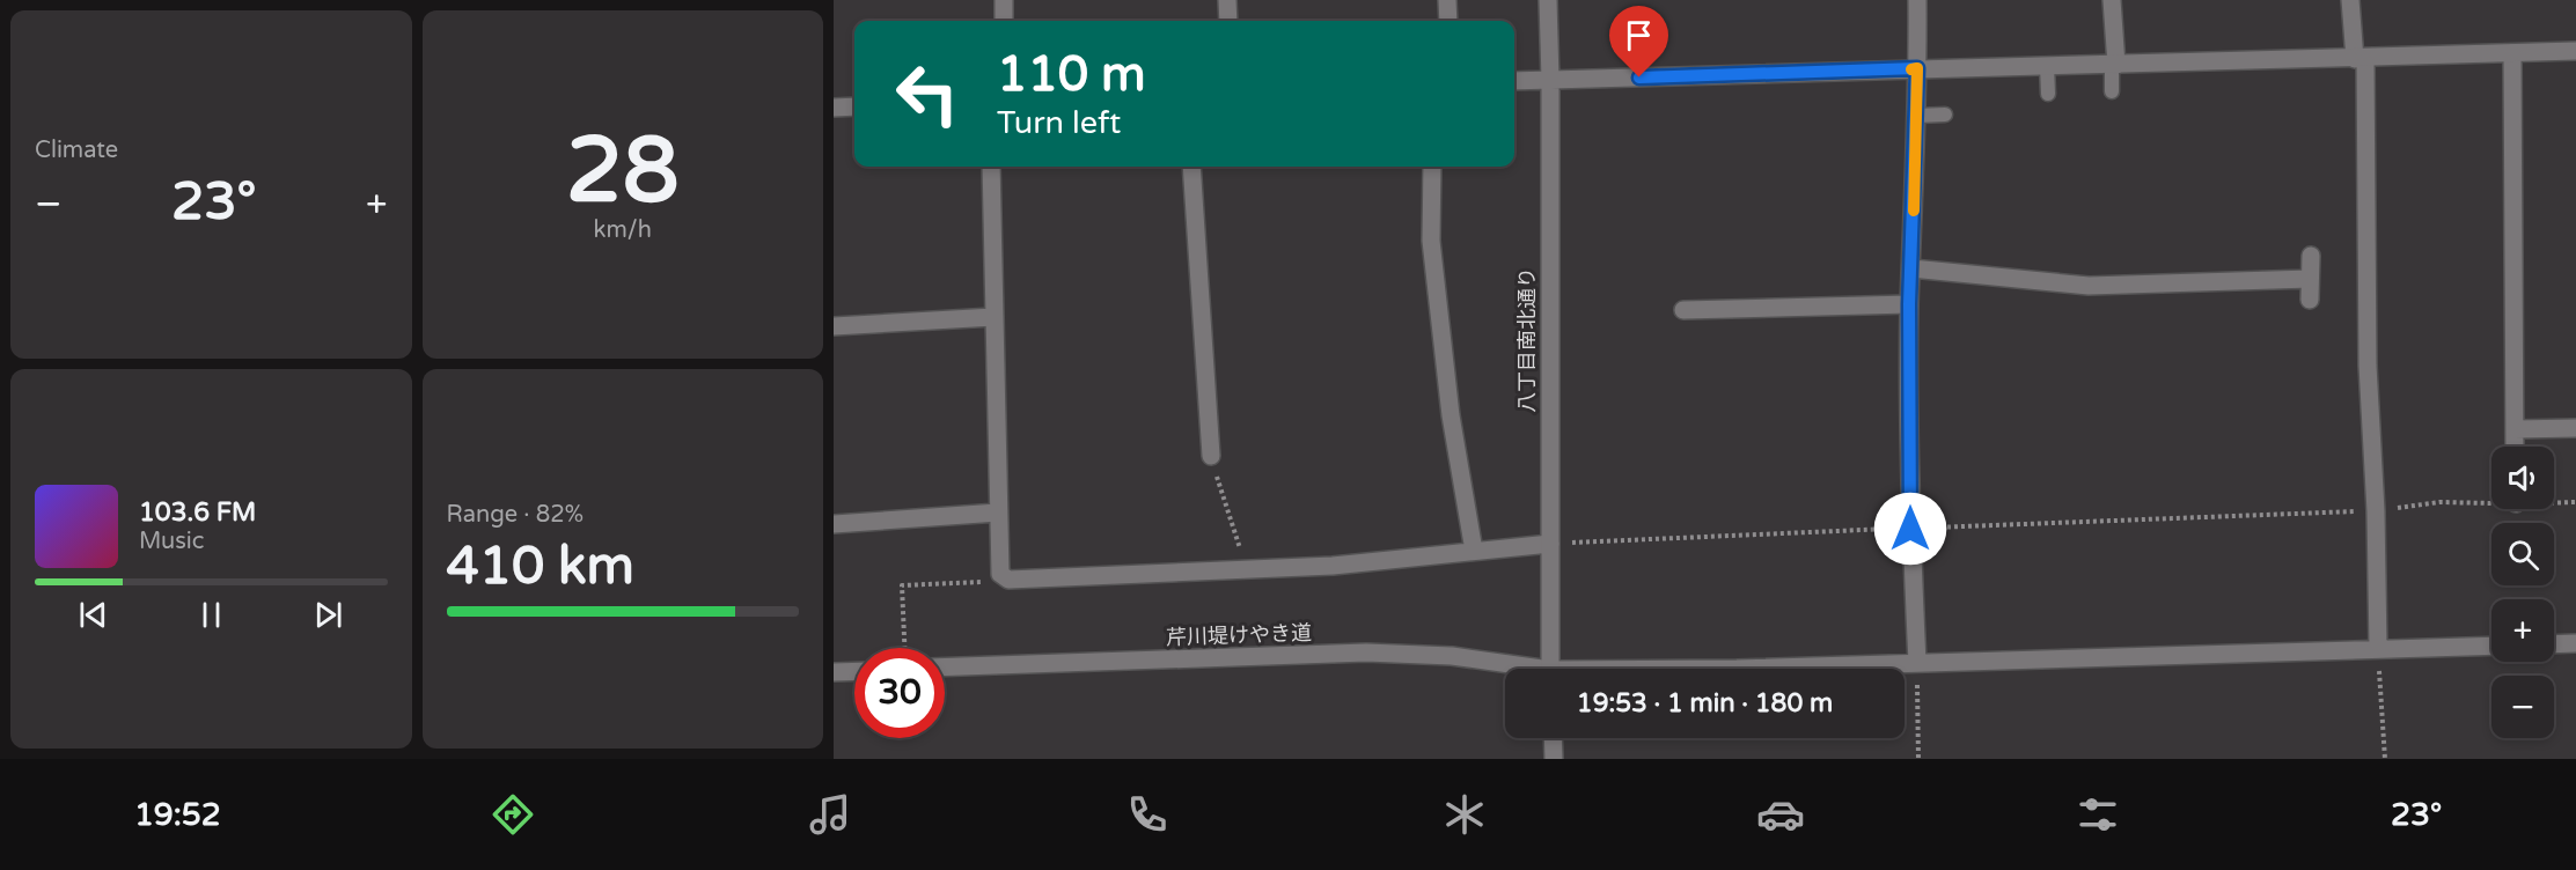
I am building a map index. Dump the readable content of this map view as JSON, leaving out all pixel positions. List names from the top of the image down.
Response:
{
  "streets": {
    "street": ["八丁目南北通り", "芹川堤けやき道"]
  },
  "page": {
    "tile": [
      "Climate",
      ["28", "km/h"],
      ["Range · 82%", "410 km"]
    ],
    "turn": ["110 m", "Turn left"],
    "heat": ["−", "23°", "+"],
    "map_buttons": ["+", "−"],
    "song": ["103.6 FM", "Music"],
    "limit": "30",
    "trip": "19:53 · 1 min · 180 m",
    "tabs": ["19:52", "23°"]
  }
}
